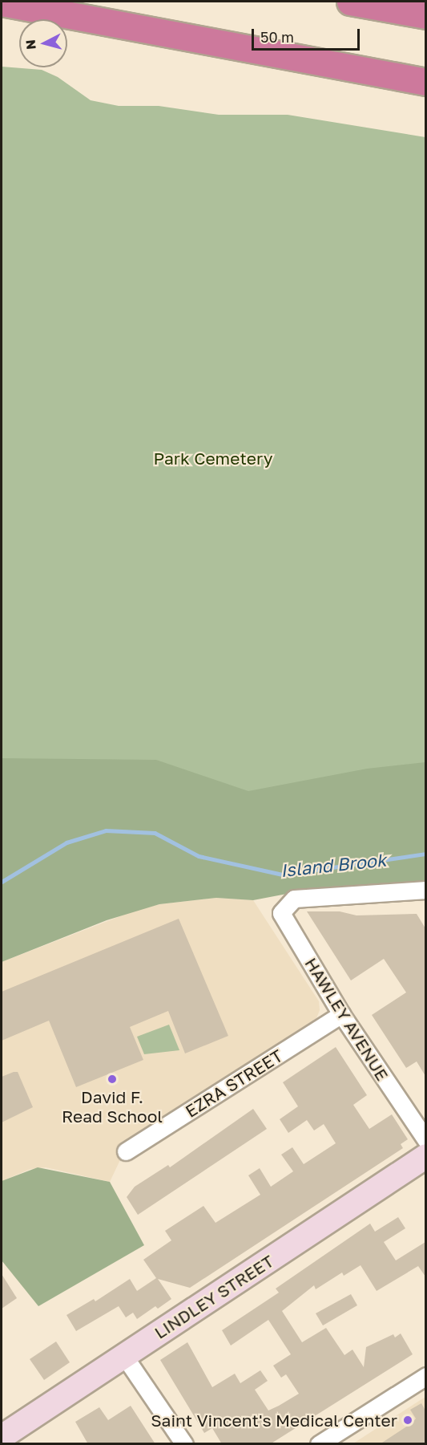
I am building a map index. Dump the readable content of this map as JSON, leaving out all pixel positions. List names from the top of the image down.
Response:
{
  "streets": {
    "main road": ["LINDLEY STREET"],
    "street": ["HAWLEY AVENUE", "EZRA STREET"]
  },
  "crossings": [
    ["HAWLEY AVENUE", "EZRA STREET"]
  ],
  "water": ["Island Brook"],
  "parks": ["Park Cemetery"],
  "places": ["David F. Read School", "Saint Vincent's Medical Center"],
  "scale_bar": "50 m",
  "north": "left"
}
